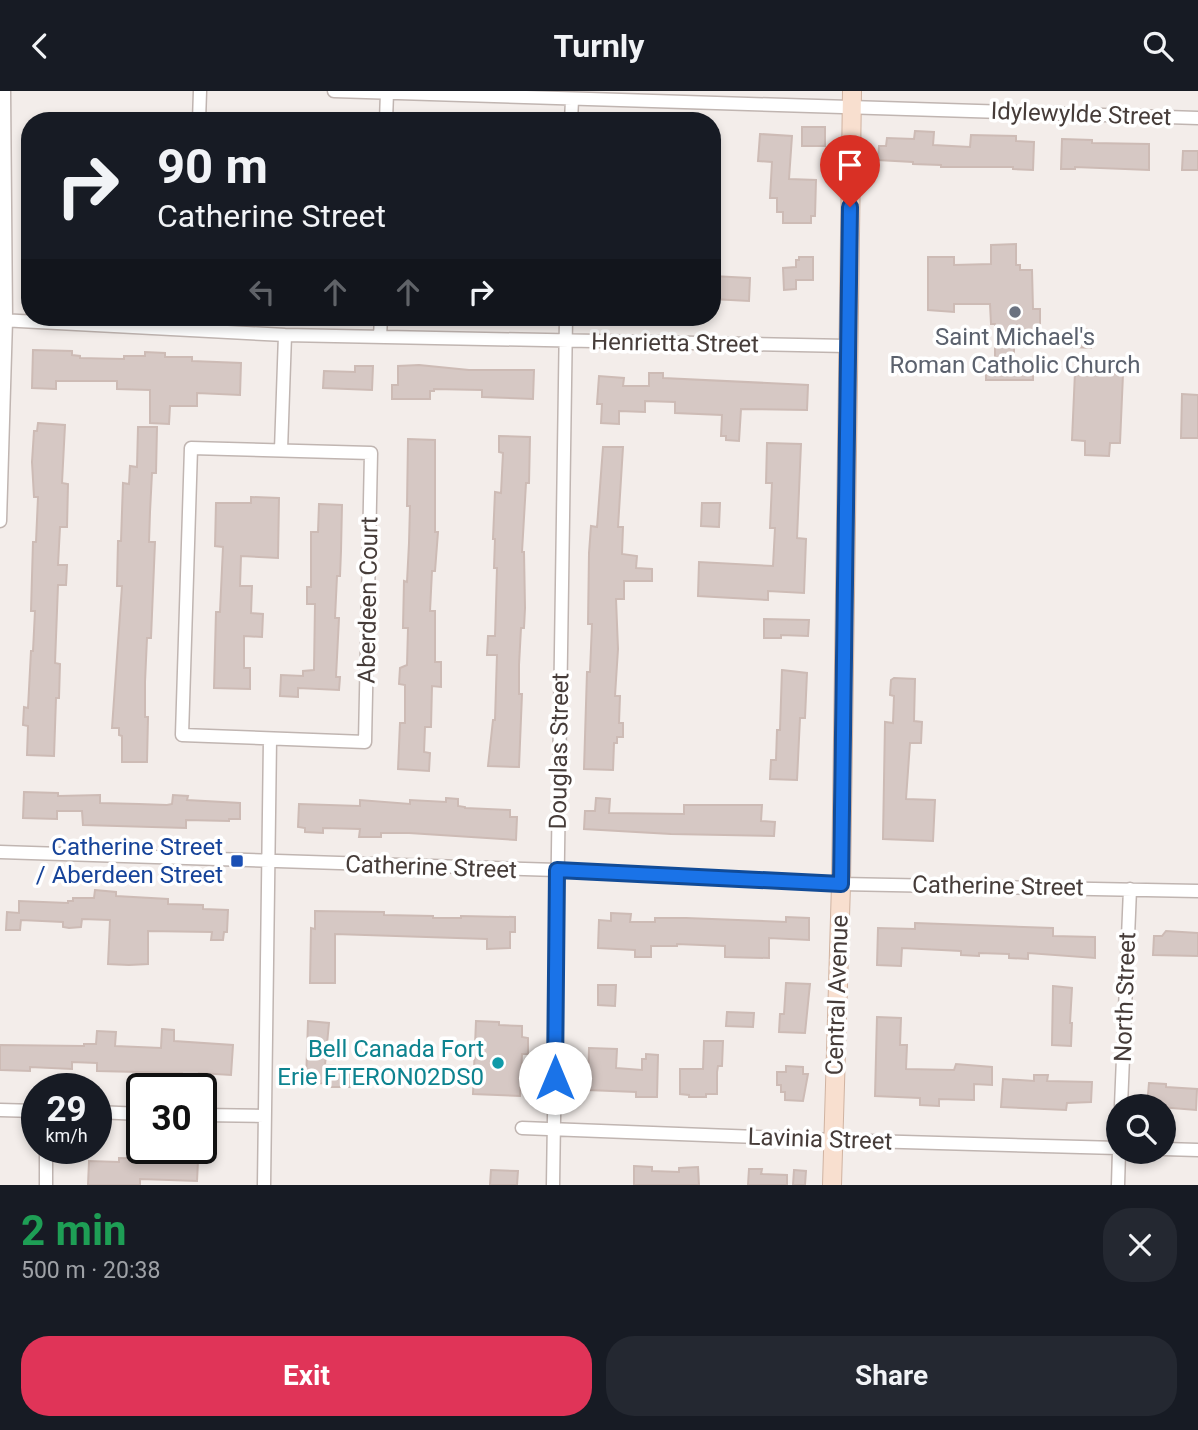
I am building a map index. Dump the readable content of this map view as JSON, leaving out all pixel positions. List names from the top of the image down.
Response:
{
  "streets": {
    "main road": ["Central Avenue"],
    "street": [
      "Idylewylde Street",
      "Henrietta Street",
      "Aberdeen Court",
      "Douglas Street",
      "Catherine Street",
      "North Street",
      "Lavinia Street"
    ]
  },
  "crossings": [
    ["Idylewylde Street", "Central Avenue"],
    ["Henrietta Street", "Douglas Street"],
    ["Henrietta Street", "Central Avenue"],
    ["Douglas Street", "Catherine Street"],
    ["Douglas Street", "Lavinia Street"],
    ["Catherine Street", "Central Avenue"],
    ["Catherine Street", "North Street"],
    ["Central Avenue", "Lavinia Street"]
  ],
  "places": {
    "other": ["Saint Michael's Roman Catholic Church", "Bell Canada Fort Erie FTERON02DS0"],
    "transit": ["Catherine Street / Aberdeen Street"]
  },
  "page": {
    "header": "Turnly",
    "turn": ["90 m", "Catherine Street"],
    "speed": "29 km/h",
    "limit": "30",
    "heading": ["2 min", "500 m · 20:38"],
    "buttons": ["Exit", "Share"]
  }
}
